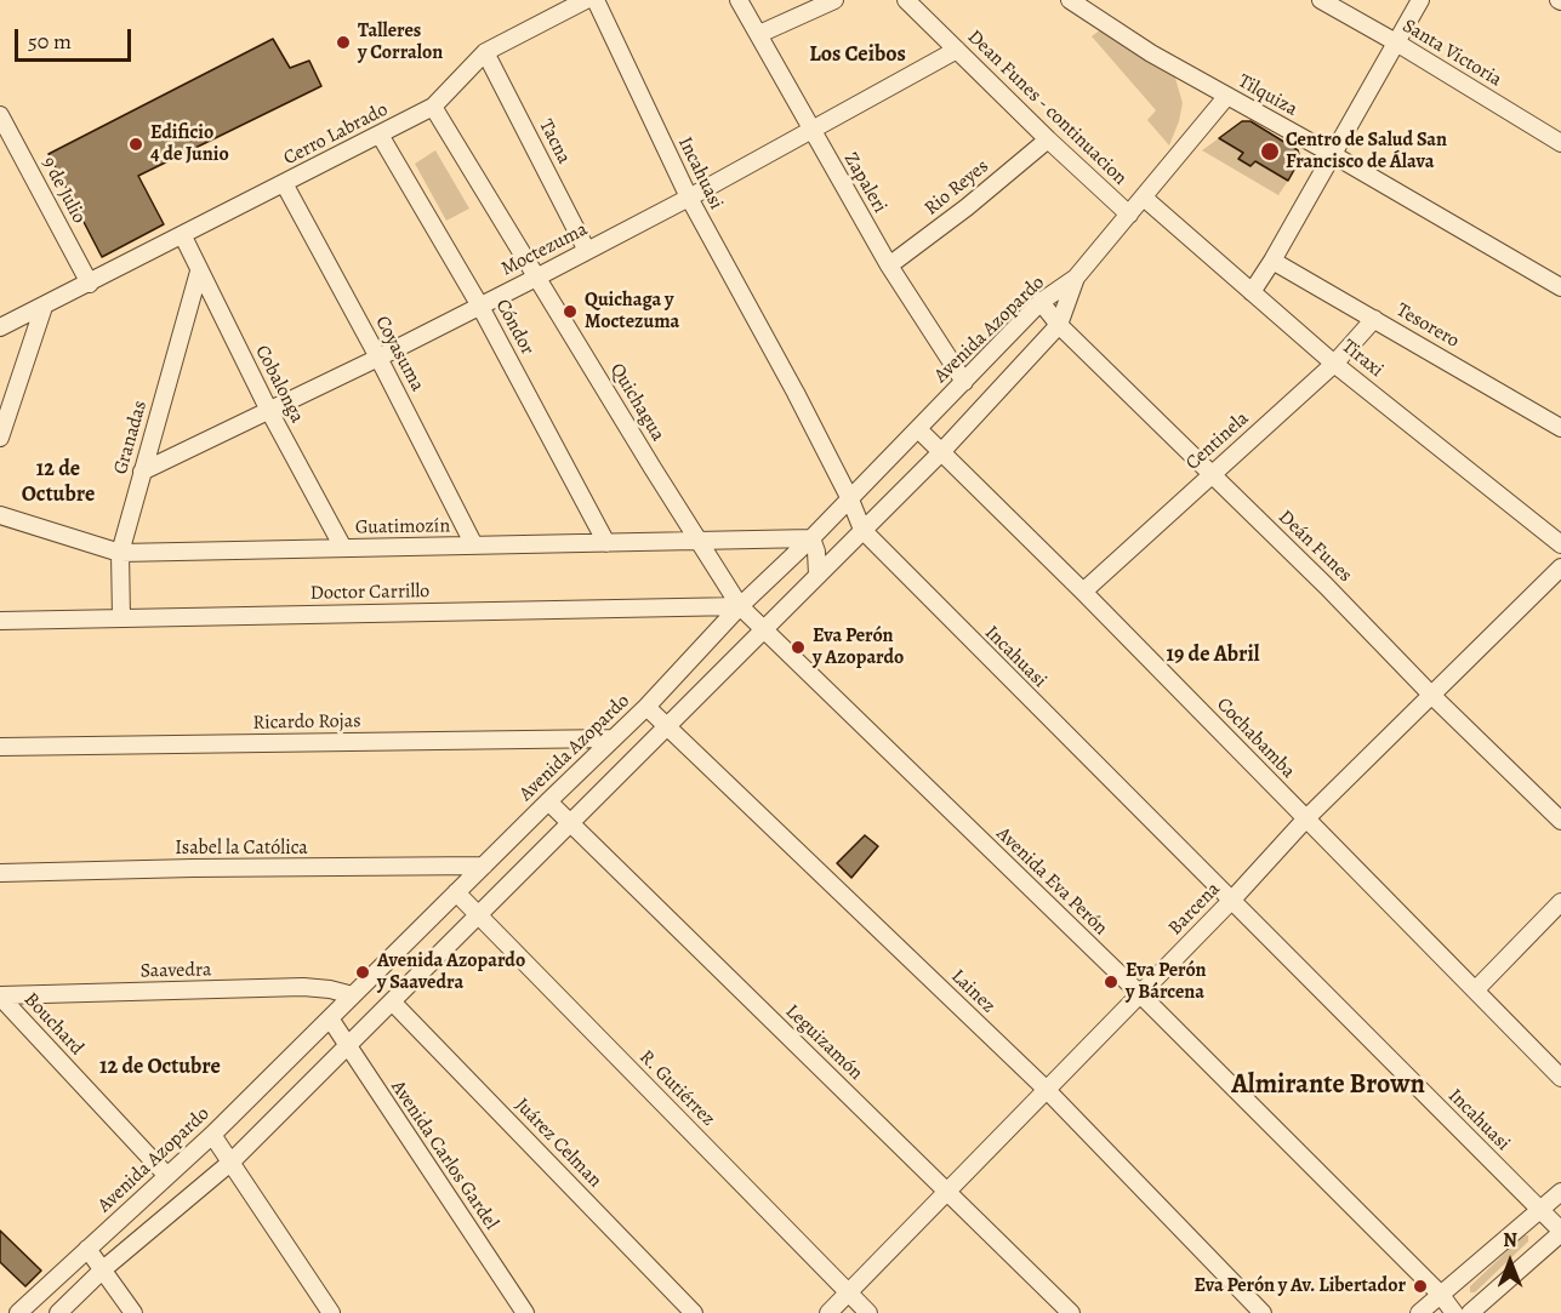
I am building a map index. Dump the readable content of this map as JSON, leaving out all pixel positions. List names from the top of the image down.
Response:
{
  "streets": {
    "street": [
      "Santa Victoria",
      "Tilquiza",
      "Dean Funes - continuacion",
      "Cerro Labrado",
      "Tacna",
      "Incahuasi",
      "Zapaleri",
      "Rio Reyes",
      "9 de Julio",
      "Moctezuma",
      "Tesorero",
      "Cóndor",
      "Avenida Azopardo",
      "Coyasuma",
      "Tiraxi",
      "Cobalonga",
      "Quichagua",
      "Granadas",
      "Centinela",
      "Guatimozín",
      "Deán Funes",
      "Doctor Carrillo",
      "Ricardo Rojas",
      "Cochabamba",
      "Isabel la Católica",
      "Avenida Eva Perón",
      "Barcena",
      "Saavedra",
      "Lainez",
      "Bouchard",
      "Leguizamón",
      "R. Gutiérrez",
      "Juárez Celman",
      "Avenida Carlos Gardel"
    ]
  },
  "crossings": [
    ["Dean Funes - continuacion", "Rio Reyes"],
    ["Dean Funes - continuacion", "Moctezuma"],
    ["Cerro Labrado", "Tacna"],
    ["Cerro Labrado", "9 de Julio"],
    ["Cerro Labrado", "Cóndor"],
    ["Cerro Labrado", "Coyasuma"],
    ["Cerro Labrado", "Cobalonga"],
    ["Cerro Labrado", "Quichagua"],
    ["Tacna", "Moctezuma"],
    ["Incahuasi", "Moctezuma"],
    ["Incahuasi", "Avenida Azopardo"],
    ["Incahuasi", "Barcena"],
    ["Zapaleri", "Rio Reyes"],
    ["Zapaleri", "Moctezuma"],
    ["Zapaleri", "Avenida Azopardo"],
    ["Moctezuma", "Cóndor"],
    ["Moctezuma", "Coyasuma"],
    ["Moctezuma", "Cobalonga"],
    ["Moctezuma", "Quichagua"],
    ["Moctezuma", "Granadas"],
    ["Tesorero", "Centinela"],
    ["Cóndor", "Guatimozín"],
    ["Avenida Azopardo", "Quichagua"],
    ["Avenida Azopardo", "Guatimozín"],
    ["Avenida Azopardo", "Deán Funes"],
    ["Avenida Azopardo", "Doctor Carrillo"],
    ["Avenida Azopardo", "Ricardo Rojas"],
    ["Avenida Azopardo", "Cochabamba"],
    ["Avenida Azopardo", "Isabel la Católica"],
    ["Avenida Azopardo", "Avenida Eva Perón"],
    ["Avenida Azopardo", "Saavedra"],
    ["Avenida Azopardo", "Lainez"],
    ["Avenida Azopardo", "Bouchard"],
    ["Avenida Azopardo", "Leguizamón"],
    ["Avenida Azopardo", "R. Gutiérrez"],
    ["Avenida Azopardo", "Juárez Celman"],
    ["Avenida Azopardo", "Avenida Carlos Gardel"],
    ["Coyasuma", "Guatimozín"],
    ["Tiraxi", "Centinela"],
    ["Cobalonga", "Granadas"],
    ["Cobalonga", "Guatimozín"],
    ["Quichagua", "Guatimozín"],
    ["Quichagua", "Doctor Carrillo"],
    ["Quichagua", "Avenida Eva Perón"],
    ["Granadas", "Guatimozín"],
    ["Granadas", "Doctor Carrillo"],
    ["Centinela", "Deán Funes"],
    ["Centinela", "Cochabamba"],
    ["Deán Funes", "Barcena"],
    ["Doctor Carrillo", "Avenida Eva Perón"],
    ["Cochabamba", "Barcena"],
    ["Avenida Eva Perón", "Barcena"],
    ["Barcena", "Lainez"],
    ["Barcena", "Leguizamón"],
    ["Barcena", "R. Gutiérrez"],
    ["Saavedra", "Bouchard"]
  ],
  "districts": [
    "Los Ceibos",
    "12 de Octubre",
    "19 de Abril",
    "12 de Octubre",
    "Almirante Brown"
  ],
  "places": [
    "Talleres y Corralon",
    "Edificio 4 de Junio",
    "Centro de Salud San Francisco de Álava",
    "Quichaga y Moctezuma",
    "Eva Perón y Azopardo",
    "Avenida Azopardo y Saavedra",
    "Eva Perón y Bárcena",
    "Eva Perón y Av. Libertador"
  ],
  "scale_bar": "50 m",
  "north": "top"
}
